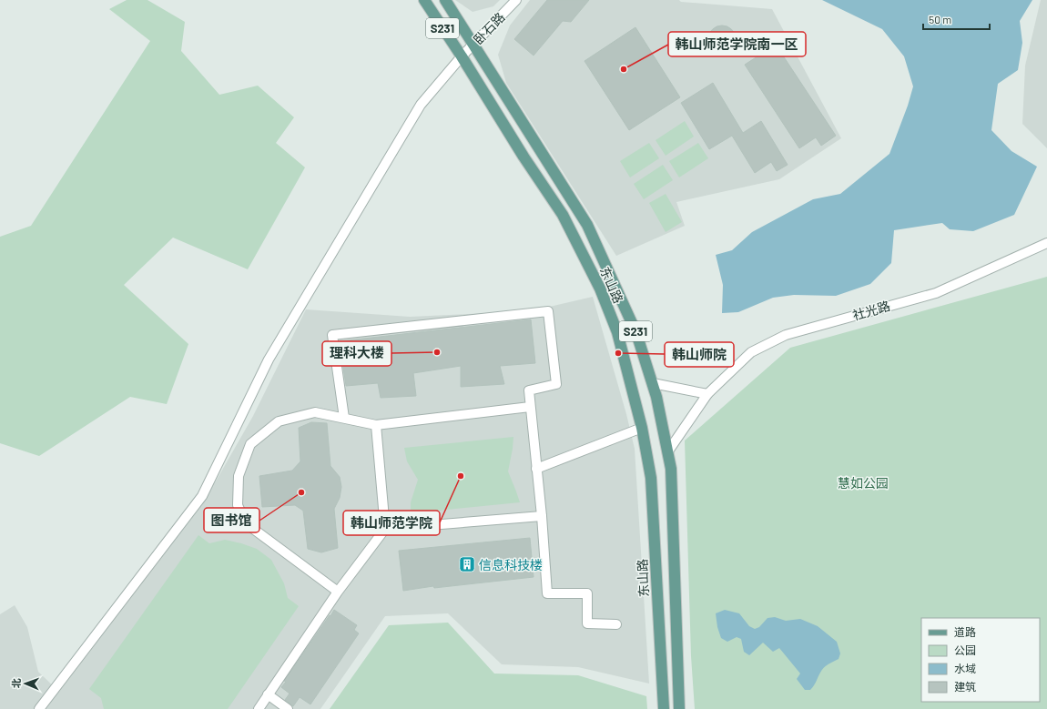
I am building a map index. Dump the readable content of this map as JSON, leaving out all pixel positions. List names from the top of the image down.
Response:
{
  "streets": {
    "main road": ["S231", "东山路"],
    "street": ["卧石路", "社光路"]
  },
  "crossings": [
    ["卧石路", "东山路"],
    ["东山路", "社光路"]
  ],
  "parks": ["慧如公园"],
  "places": {
    "other": [
      "韩山师范学院南一区",
      "理科大楼",
      "韩山师院",
      "韩山师范学院",
      "图书馆"
    ],
    "building": ["信息科技楼"]
  },
  "legend": [
    "道路",
    "公园",
    "水域",
    "建筑"
  ],
  "scale_bar": "50 m",
  "north": "left"
}
